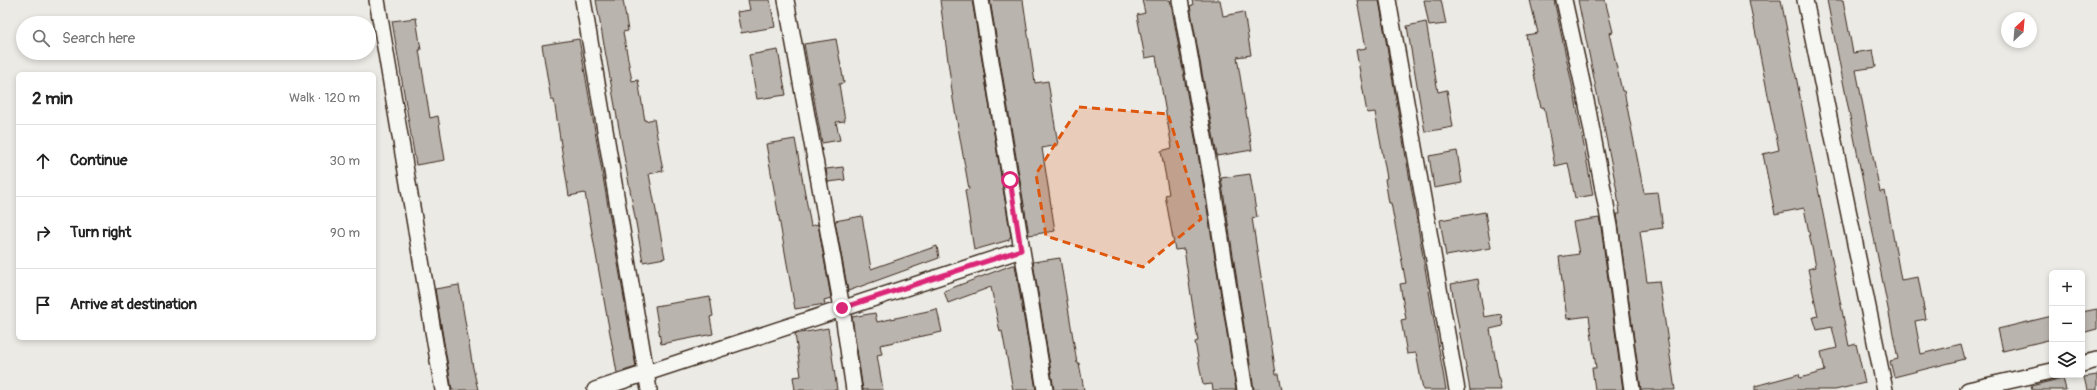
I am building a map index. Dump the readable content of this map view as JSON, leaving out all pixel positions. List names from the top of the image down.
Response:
{
  "north": "top right",
  "page": {
    "search": "Search here",
    "heading": ["2 min", "Walk · 120 m"],
    "list": [
      ["Continue", "30 m"],
      ["Turn right", "90 m"],
      "Arrive at destination"
    ],
    "map_buttons": ["+", "−"]
  }
}
